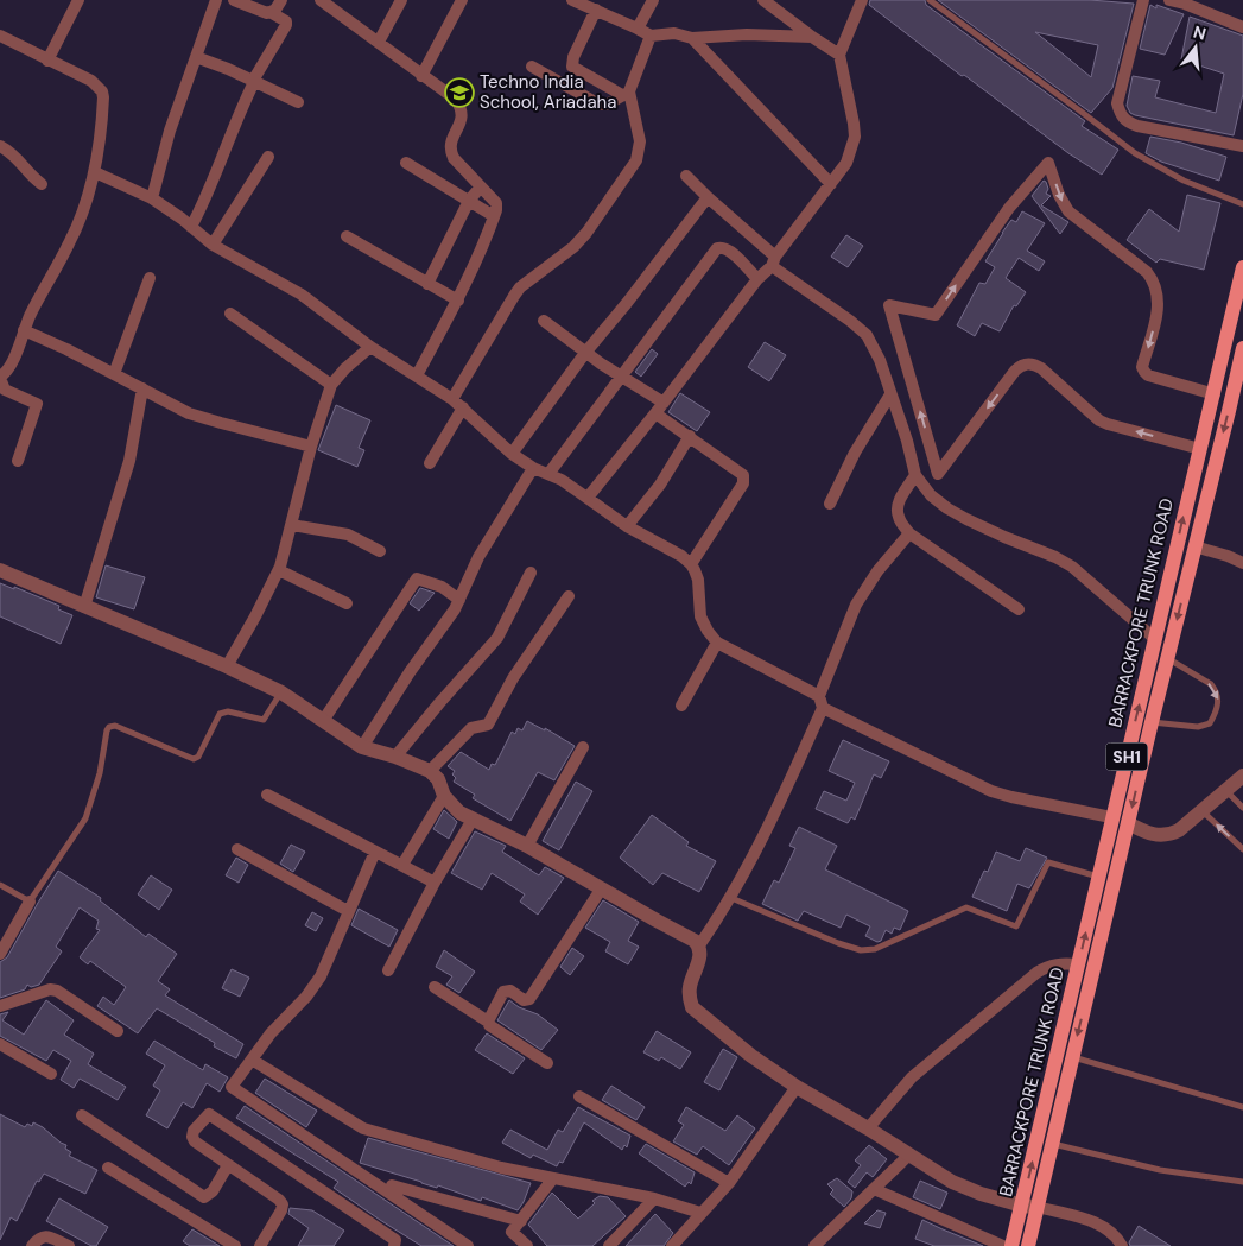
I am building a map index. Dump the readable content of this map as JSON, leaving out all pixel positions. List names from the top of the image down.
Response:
{
  "streets": {
    "main road": ["BARRACKPORE TRUNK ROAD", "SH1"]
  },
  "places": {
    "school or university": ["Techno India School, Ariadaha"]
  },
  "north": "top"
}
